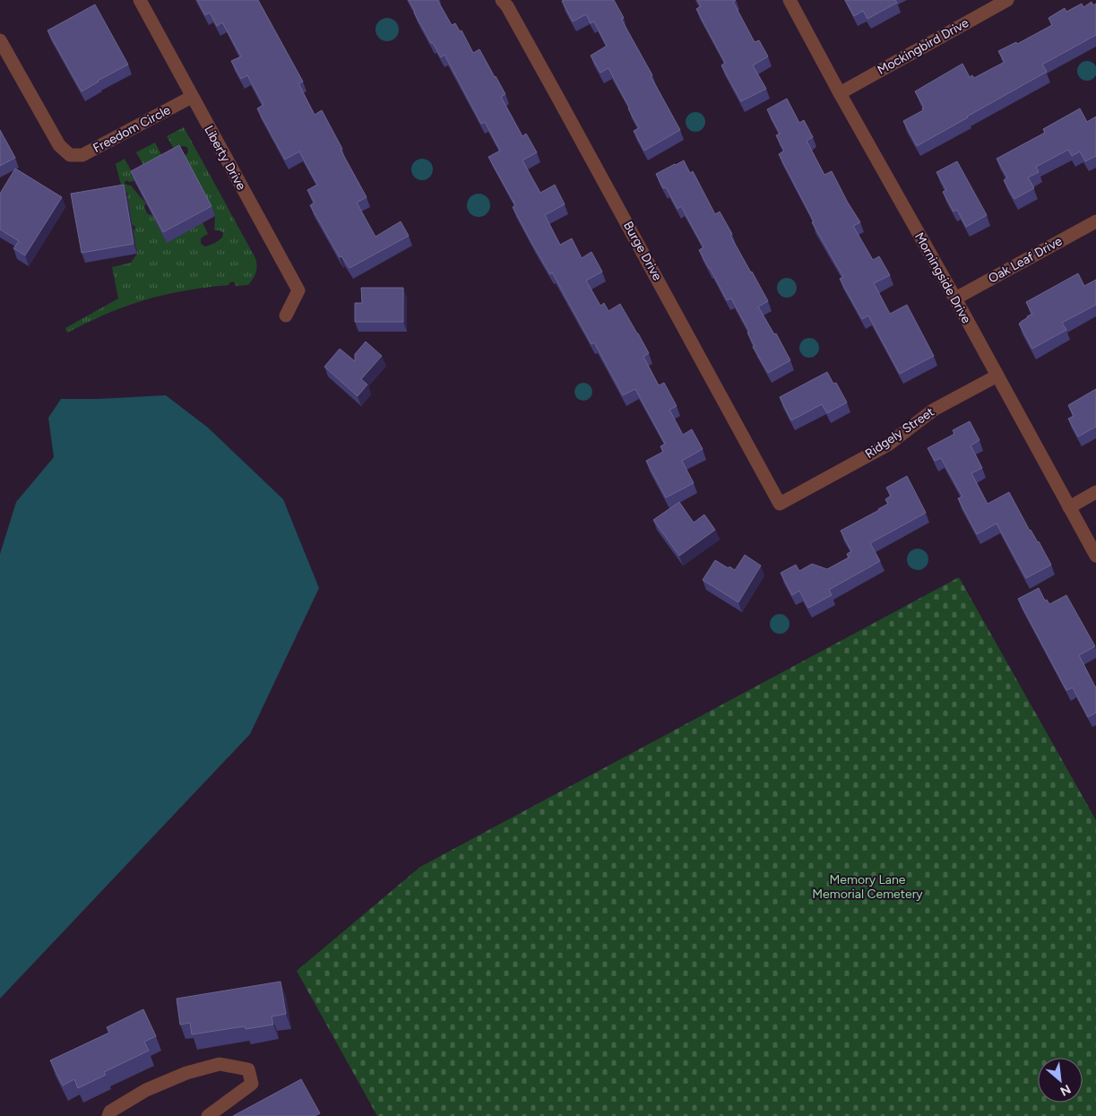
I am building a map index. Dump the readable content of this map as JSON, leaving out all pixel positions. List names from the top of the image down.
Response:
{
  "streets": {
    "street": [
      "Mockingbird Drive",
      "Freedom Circle",
      "Liberty Drive",
      "Burge Drive",
      "Oak Leaf Drive",
      "Morningside Drive",
      "Ridgely Street"
    ]
  },
  "crossings": [
    ["Mockingbird Drive", "Morningside Drive"],
    ["Freedom Circle", "Liberty Drive"],
    ["Burge Drive", "Ridgely Street"],
    ["Oak Leaf Drive", "Morningside Drive"],
    ["Morningside Drive", "Ridgely Street"]
  ],
  "parks": ["Memory Lane Memorial Cemetery"],
  "north": "bottom right"
}
